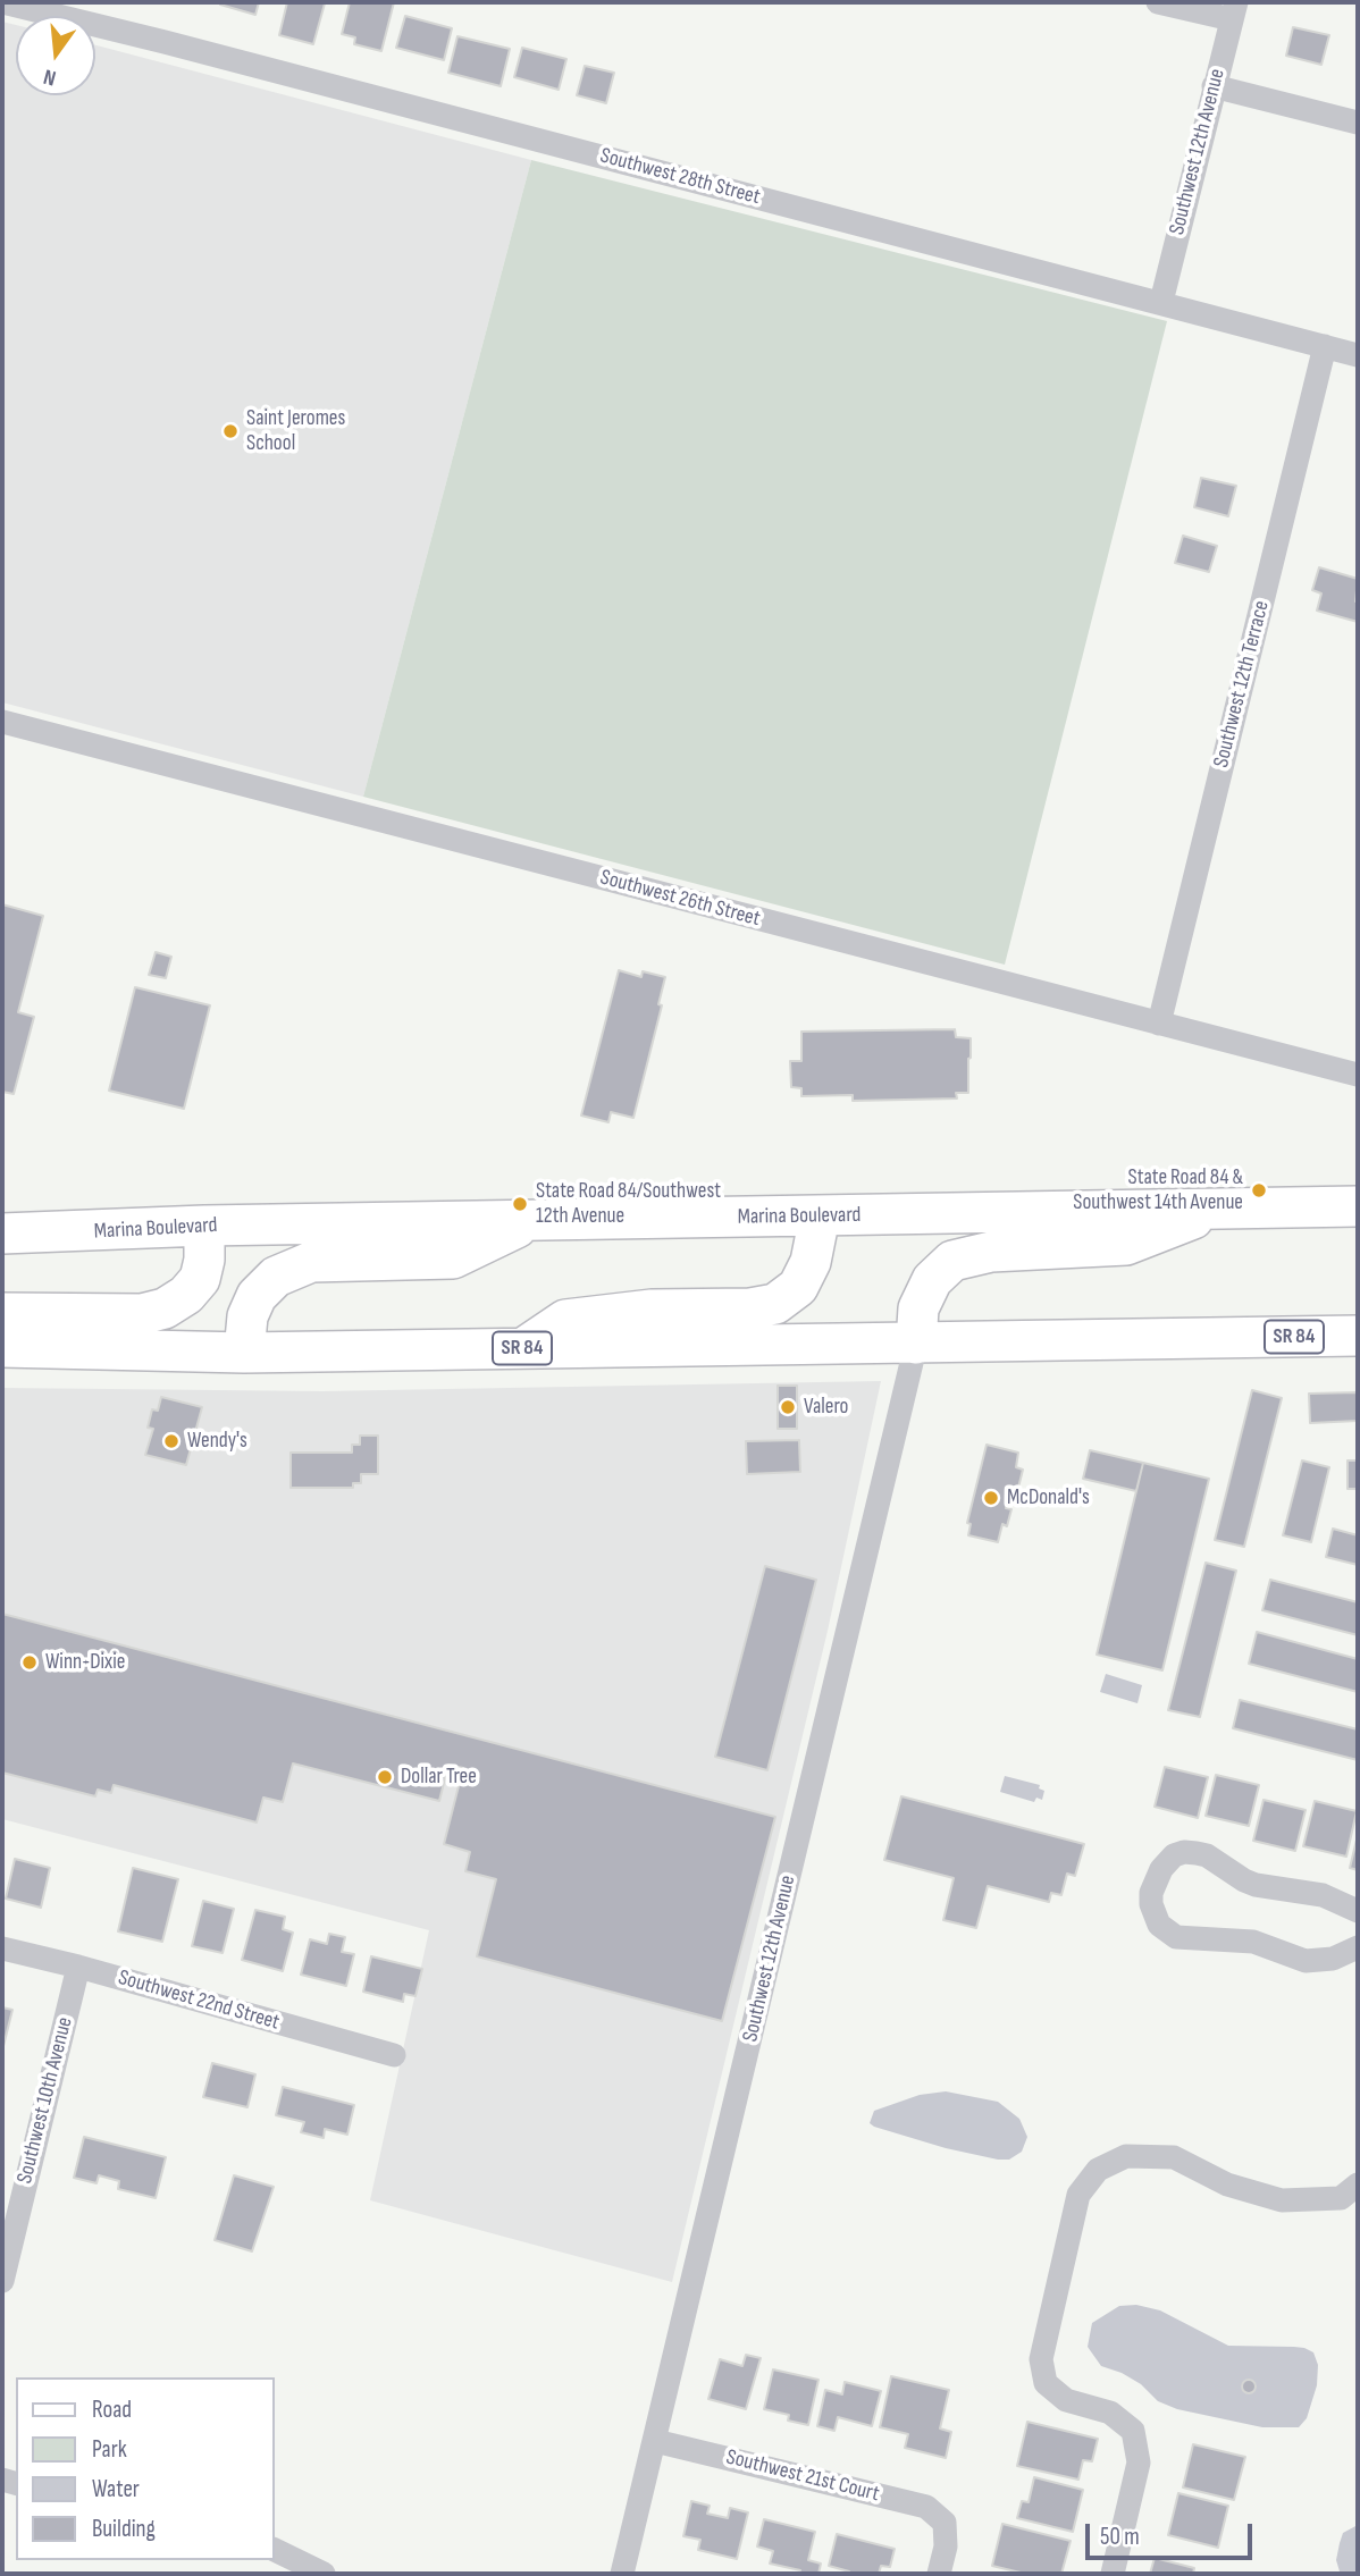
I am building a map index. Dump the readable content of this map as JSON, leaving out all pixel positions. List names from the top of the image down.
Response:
{
  "streets": {
    "main road": ["Marina Boulevard", "SR 84"],
    "street": [
      "Southwest 12th Avenue",
      "Southwest 28th Street",
      "Southwest 12th Terrace",
      "Southwest 26th Street",
      "Southwest 22nd Street",
      "Southwest 10th Avenue",
      "Southwest 21st Court"
    ]
  },
  "crossings": [
    ["Southwest 12th Avenue", "Southwest 28th Street"],
    ["Southwest 12th Avenue", "SR 84"],
    ["Southwest 12th Avenue", "Southwest 21st Court"],
    ["Southwest 28th Street", "Southwest 12th Terrace"],
    ["Southwest 12th Terrace", "Southwest 26th Street"],
    ["Southwest 22nd Street", "Southwest 10th Avenue"]
  ],
  "places": [
    "Saint Jeromes School",
    "State Road 84 & Southwest 14th Avenue",
    "State Road 84/Southwest 12th Avenue",
    "Valero",
    "Wendy's",
    "McDonald's",
    "Winn-Dixie",
    "Dollar Tree"
  ],
  "legend": [
    "Road",
    "Park",
    "Water",
    "Building"
  ],
  "scale_bar": "50 m",
  "north": "bottom"
}
